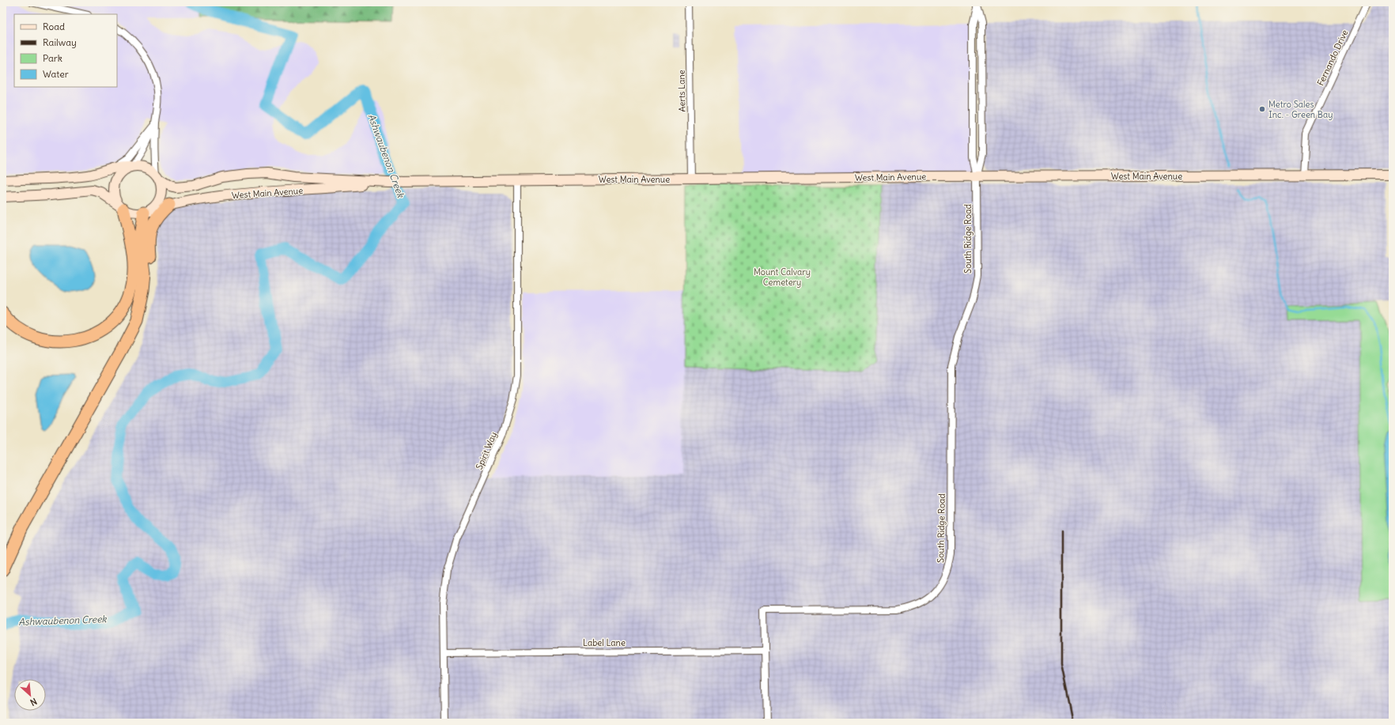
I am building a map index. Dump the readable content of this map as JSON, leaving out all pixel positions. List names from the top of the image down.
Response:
{
  "streets": {
    "main road": ["West Main Avenue"],
    "street": [
      "Fernando Drive",
      "Aerts Lane",
      "South Ridge Road",
      "Spirit Way",
      "Label Lane"
    ]
  },
  "crossings": [
    ["Fernando Drive", "West Main Avenue"],
    ["Aerts Lane", "West Main Avenue"],
    ["West Main Avenue", "South Ridge Road"],
    ["West Main Avenue", "Spirit Way"],
    ["South Ridge Road", "Label Lane"],
    ["Spirit Way", "Label Lane"]
  ],
  "water": ["Ashwaubenon Creek"],
  "parks": ["Mount Calvary Cemetery"],
  "places": ["Metro Sales Inc. - Green Bay"],
  "legend": [
    "Road",
    "Railway",
    "Park",
    "Water"
  ],
  "north": "bottom right"
}
